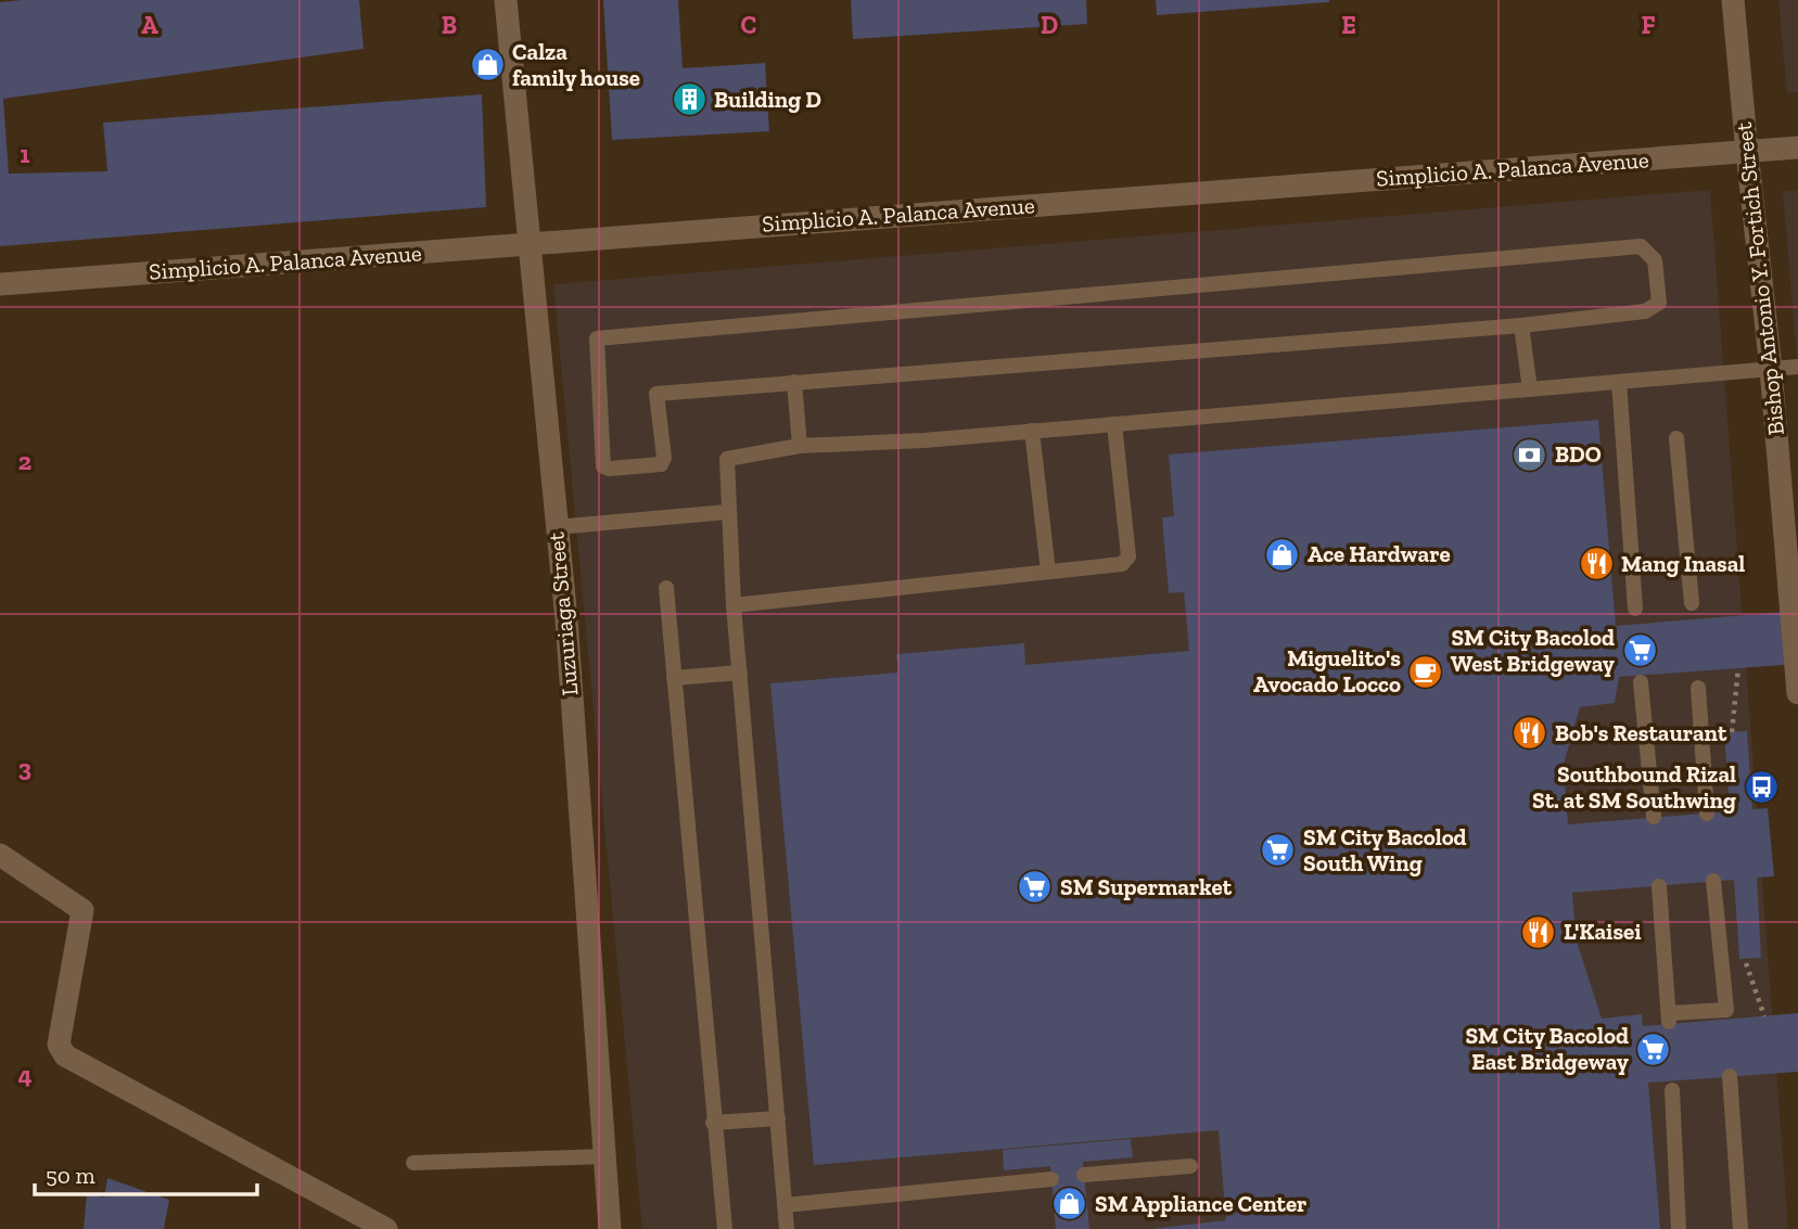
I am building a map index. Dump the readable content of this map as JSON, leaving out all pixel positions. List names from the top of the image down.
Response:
{
  "streets": {
    "street": ["Simplicio A. Palanca Avenue", "Bishop Antonio Y. Fortich Street", "Luzuriaga Street"]
  },
  "crossings": [
    ["Simplicio A. Palanca Avenue", "Bishop Antonio Y. Fortich Street"],
    ["Simplicio A. Palanca Avenue", "Luzuriaga Street"]
  ],
  "places": {
    "shop": ["Calza family house", "Ace Hardware", "SM Appliance Center"],
    "building": ["Building D"],
    "bank": ["BDO"],
    "restaurant": ["Mang Inasal", "Bob's Restaurant", "L'Kaisei"],
    "supermarket": [
      "SM City Bacolod West Bridgeway",
      "SM City Bacolod South Wing",
      "SM Supermarket",
      "SM City Bacolod East Bridgeway"
    ],
    "cafe": ["Miguelito's Avocado Locco"],
    "bus stop": ["Southbound Rizal St. at SM Southwing"]
  },
  "scale_bar": "50 m",
  "grid": {
    "columns": [
      "A",
      "B",
      "C",
      "D",
      "E",
      "F"
    ],
    "rows": [
      "1",
      "2",
      "3",
      "4"
    ]
  }
}
